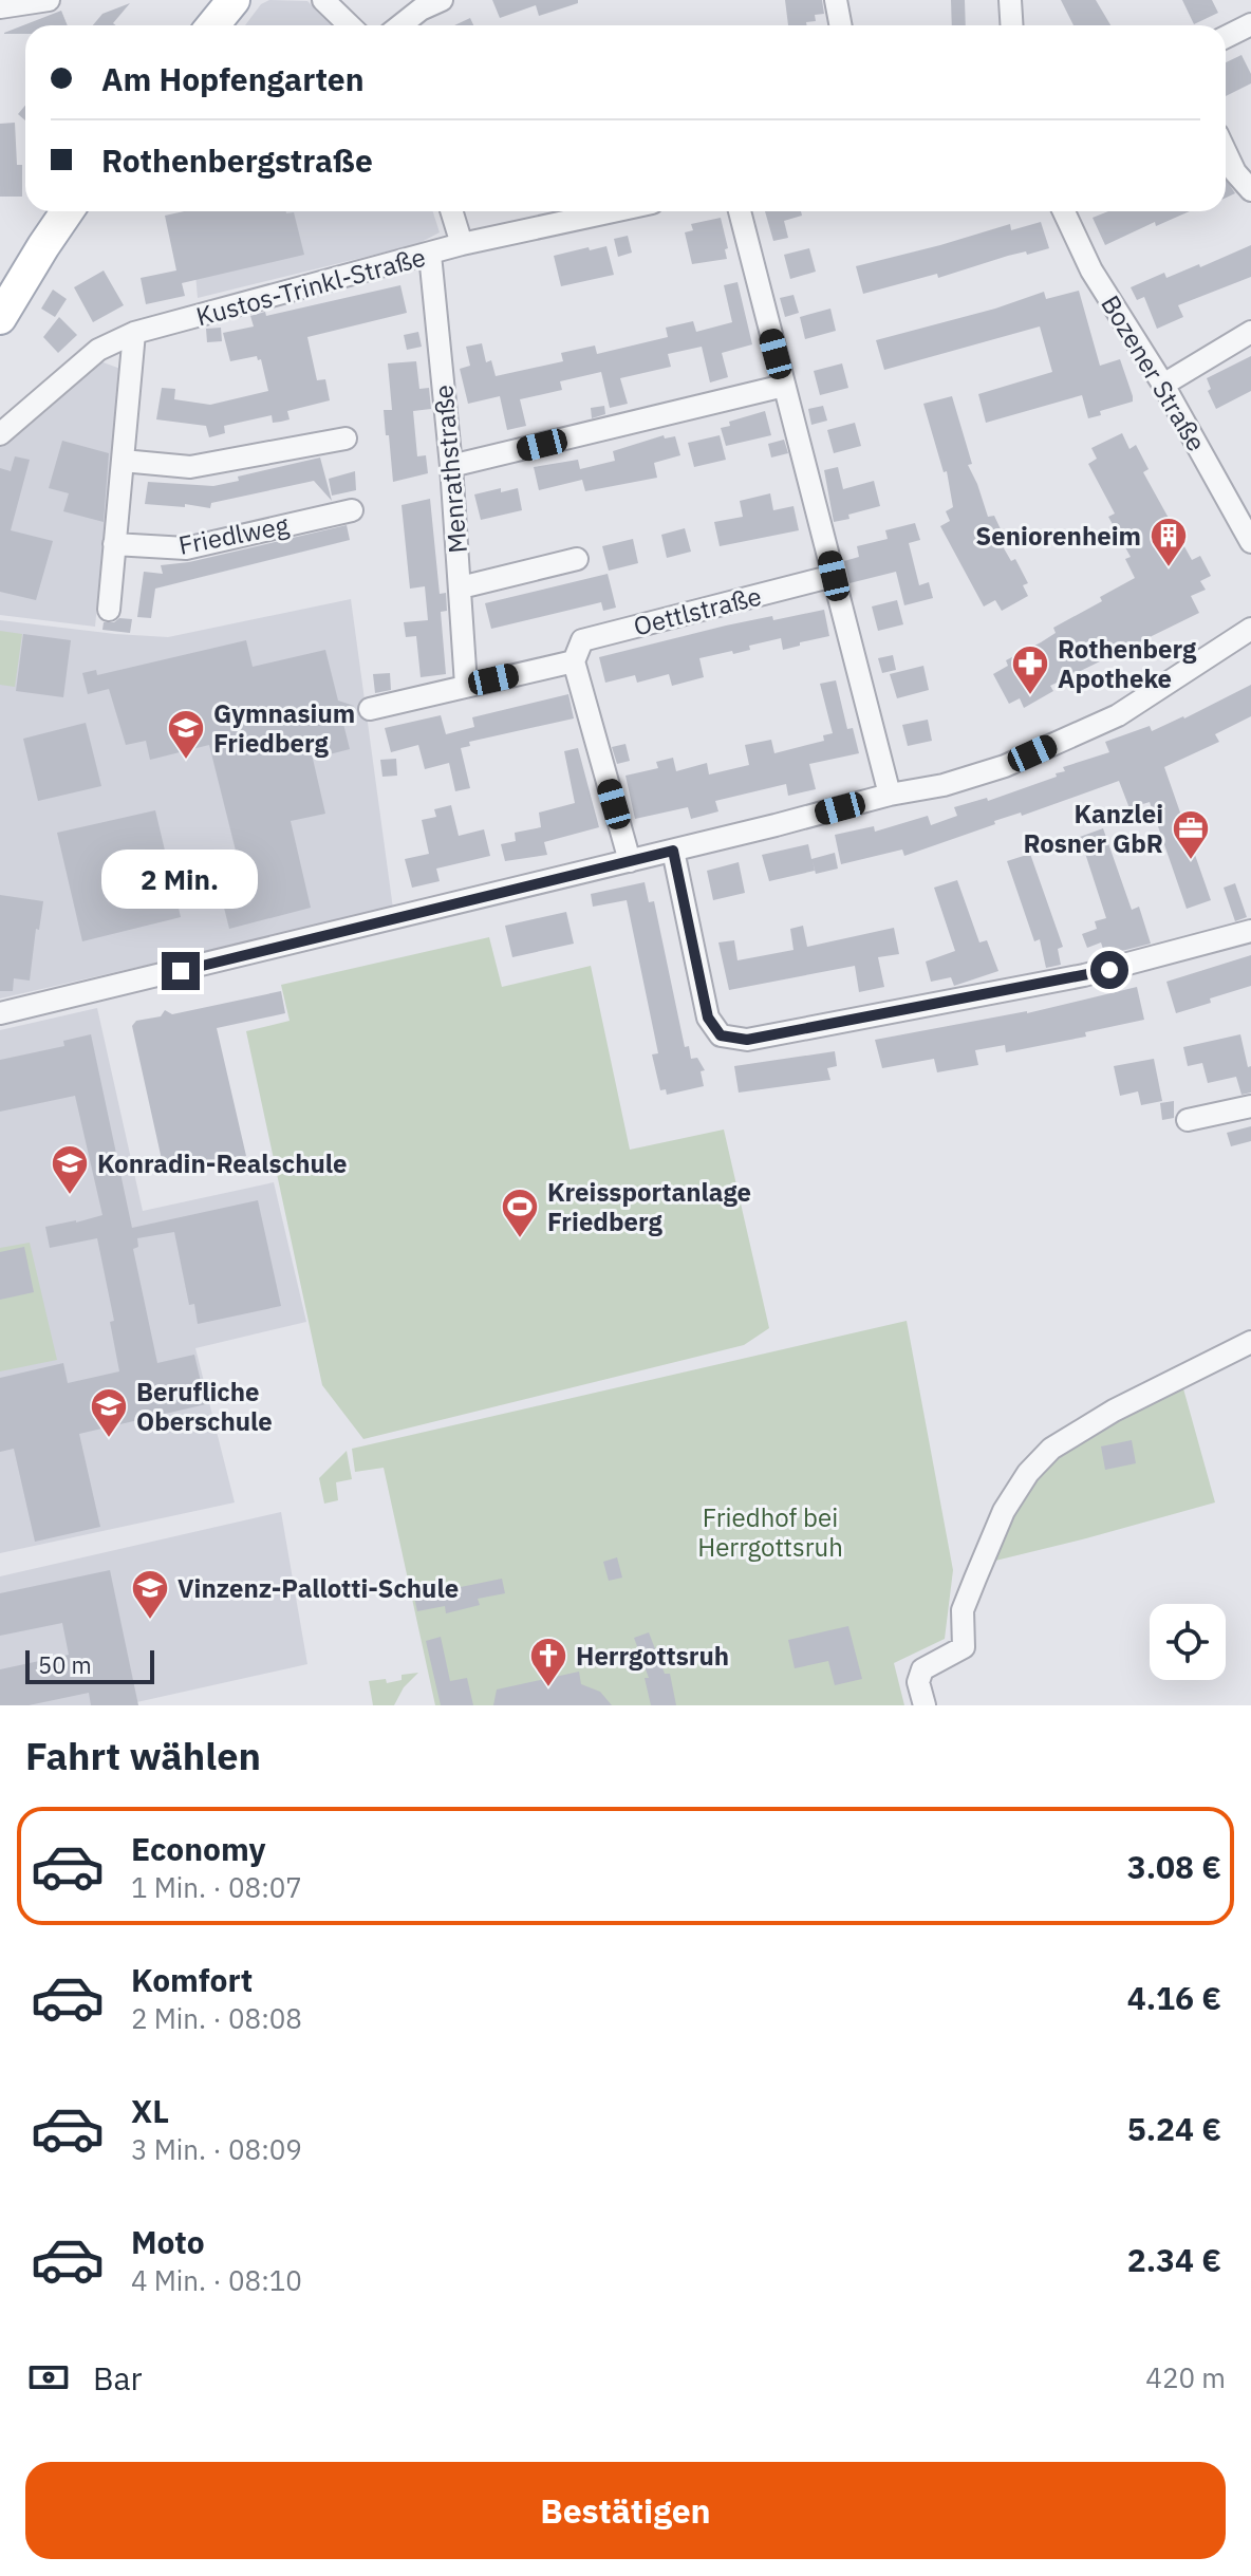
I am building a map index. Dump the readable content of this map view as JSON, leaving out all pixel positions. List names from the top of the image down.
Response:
{
  "streets": {
    "street": [
      "Kustos-Trinkl-Straße",
      "Bozener Straße",
      "Menrathstraße",
      "Friedlweg",
      "Oettlstraße"
    ]
  },
  "crossings": [
    ["Kustos-Trinkl-Straße", "Menrathstraße"]
  ],
  "parks": ["Friedhof bei Herrgottsruh"],
  "places": {
    "building": ["Seniorenheim"],
    "pharmacy": ["Rothenberg Apotheke"],
    "school or university": [
      "Gymnasium Friedberg",
      "Konradin-Realschule",
      "Berufliche Oberschule",
      "Vinzenz-Pallotti-Schule"
    ],
    "office": ["Kanzlei Rosner GbR"],
    "sports": ["Kreissportanlage Friedberg"],
    "church": ["Herrgottsruh"]
  },
  "scale_bar": "50 m",
  "page": {
    "banner": ["Am Hopfengarten", "Rothenbergstraße"],
    "bubble": "2 Min.",
    "scale": "50 m",
    "heading": "Fahrt wählen",
    "list": [
      {
        "name": "Economy",
        "note": "1 Min. · 08:07",
        "value": "3.08 €"
      },
      {
        "name": "Komfort",
        "note": "2 Min. · 08:08",
        "value": "4.16 €"
      },
      {
        "name": "XL",
        "note": "3 Min. · 08:09",
        "value": "5.24 €"
      },
      {
        "name": "Moto",
        "note": "4 Min. · 08:10",
        "value": "2.34 €"
      }
    ],
    "pay": ["Bar", "420 m"],
    "buttons": "Bestätigen"
  }
}
